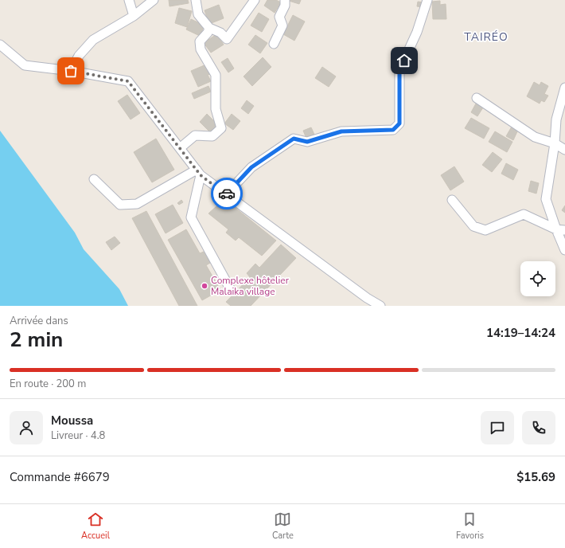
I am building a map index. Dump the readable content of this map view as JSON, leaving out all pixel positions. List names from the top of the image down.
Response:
{
  "districts": ["TAIRÉO"],
  "places": ["Complexe hôtelier Malaika village"],
  "page": {
    "heading": ["2 min", "Arrivée dans", "14:19–14:24"],
    "panel": [
      "Moussa",
      "Livreur · 4.8",
      "Commande #6679",
      "$15.69"
    ],
    "bar": "En route · 200 m",
    "tabs": ["Accueil", "Carte", "Favoris"]
  }
}
